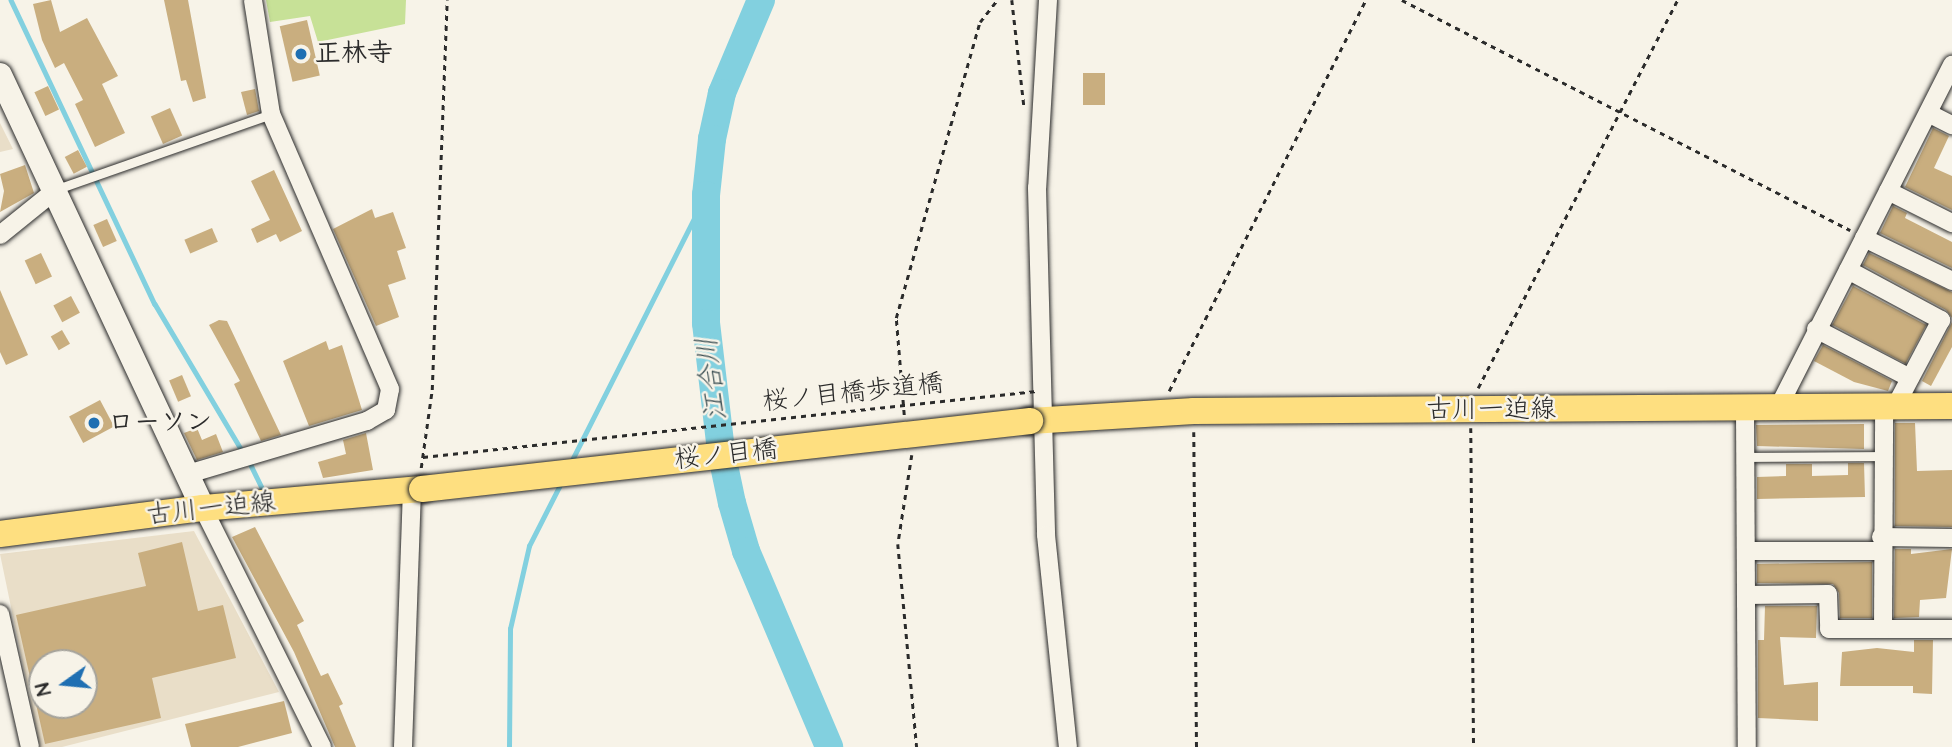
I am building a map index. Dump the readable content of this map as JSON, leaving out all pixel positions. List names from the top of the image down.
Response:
{
  "streets": {
    "main road": ["古川一迫線", "桜ノ目橋"],
    "path": ["桜ノ目橋歩道橋"]
  },
  "crossings": [
    ["古川一迫線", "桜ノ目橋"]
  ],
  "water": ["江合川"],
  "places": ["正林寺", "ローソン"],
  "north": "left"
}
